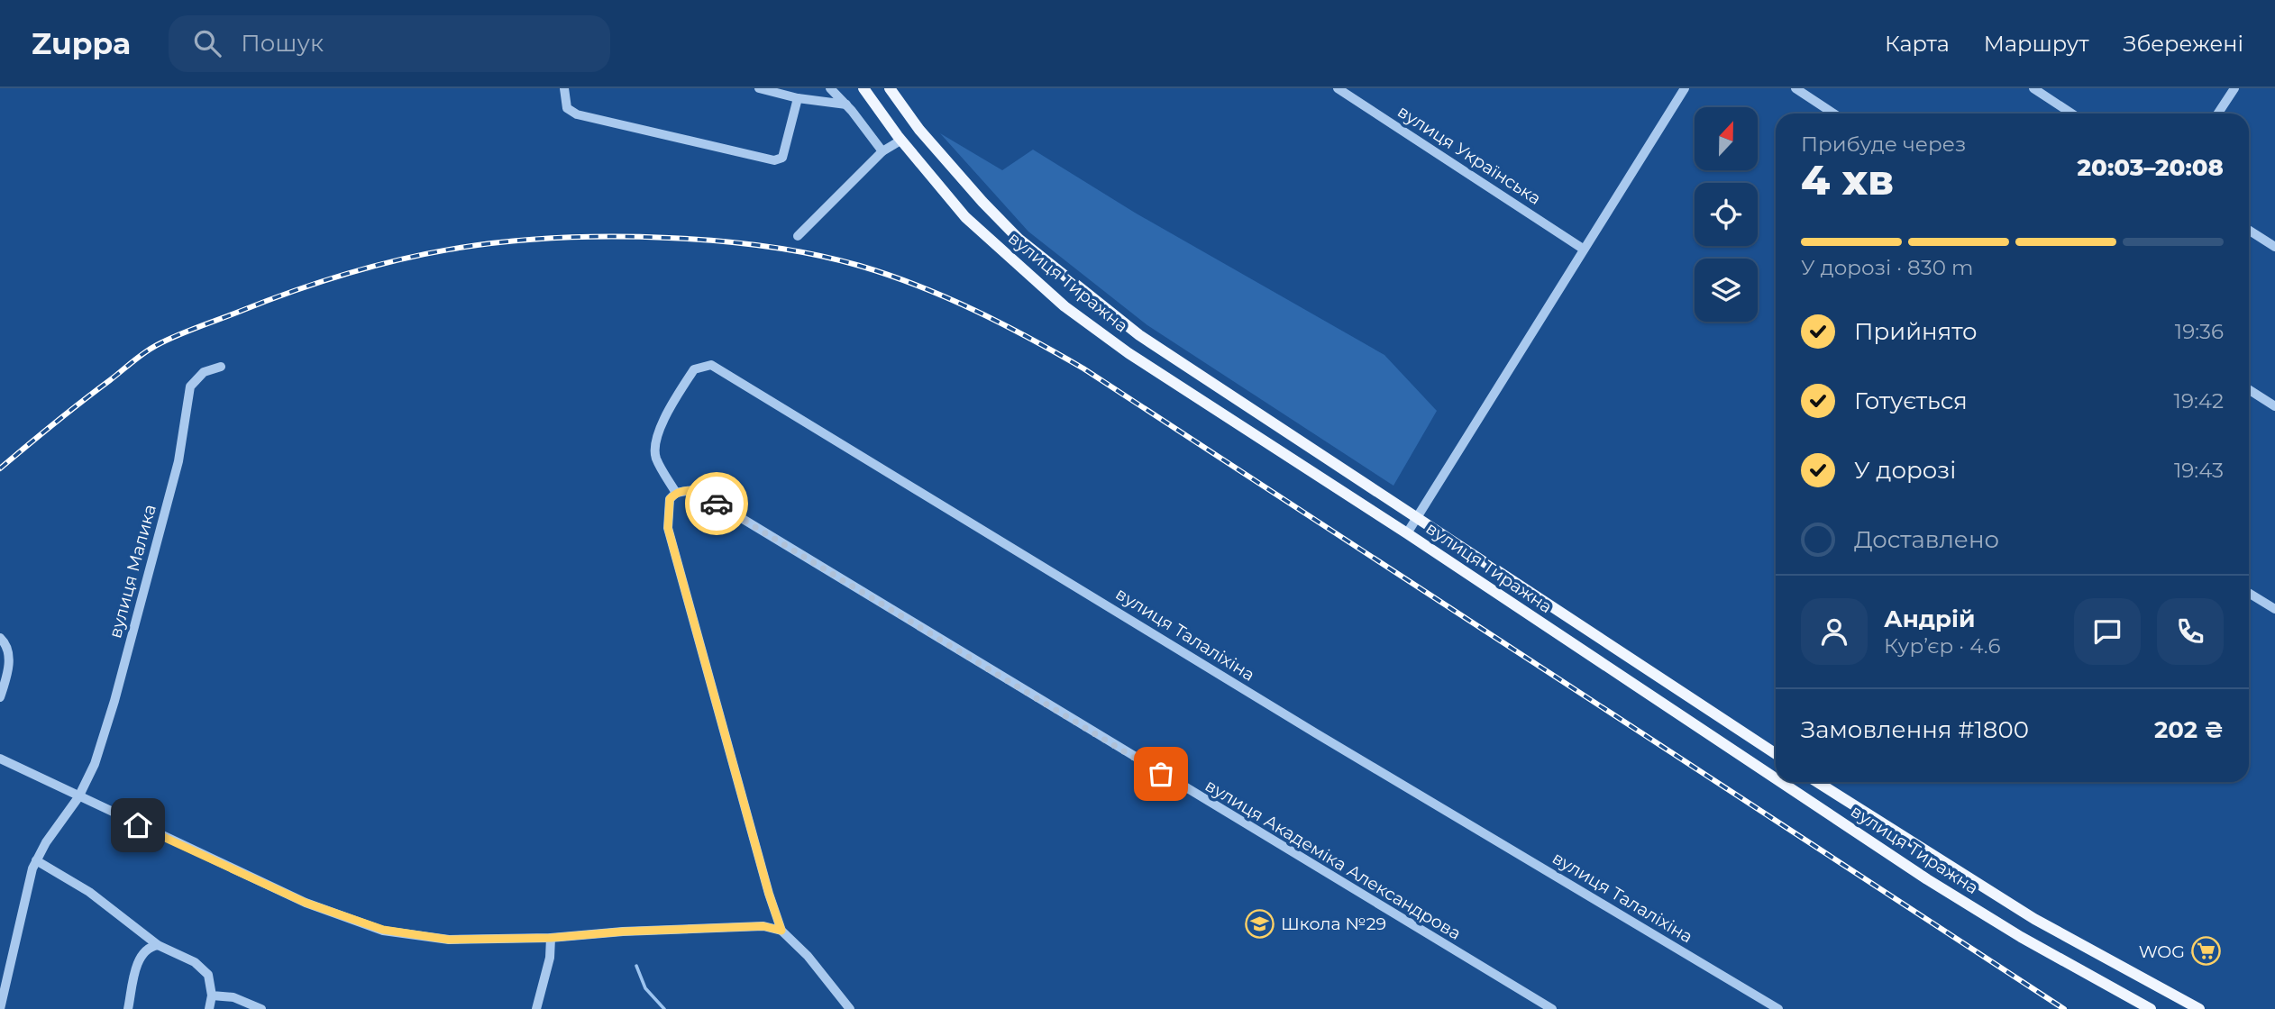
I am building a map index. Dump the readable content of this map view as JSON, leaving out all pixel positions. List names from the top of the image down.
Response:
{
  "streets": {
    "main road": ["вулиця Тиражна"],
    "street": [
      "вулиця Українська",
      "вулиця Малика",
      "вулиця Талаліхіна",
      "вулиця Академіка Александрова"
    ]
  },
  "crossings": [
    ["вулиця Талаліхіна", "вулиця Академіка Александрова"]
  ],
  "places": {
    "school or university": ["Школа №29"],
    "supermarket": ["WOG"]
  },
  "north": "top",
  "page": {
    "header": "Zuppa",
    "search": "Пошук",
    "nav": ["Карта", "Маршрут", "Збережені"],
    "heading": ["4 хв", "Прибуде через", "20:03–20:08"],
    "panel": [
      "Андрій",
      "Кур’єр · 4.6",
      "Замовлення #1800",
      "202 ₴"
    ],
    "bar": "У дорозі · 830 m",
    "list": [
      ["Прийнято", "19:36"],
      ["Готується", "19:42"],
      ["У дорозі", "19:43"],
      "Доставлено"
    ]
  }
}
